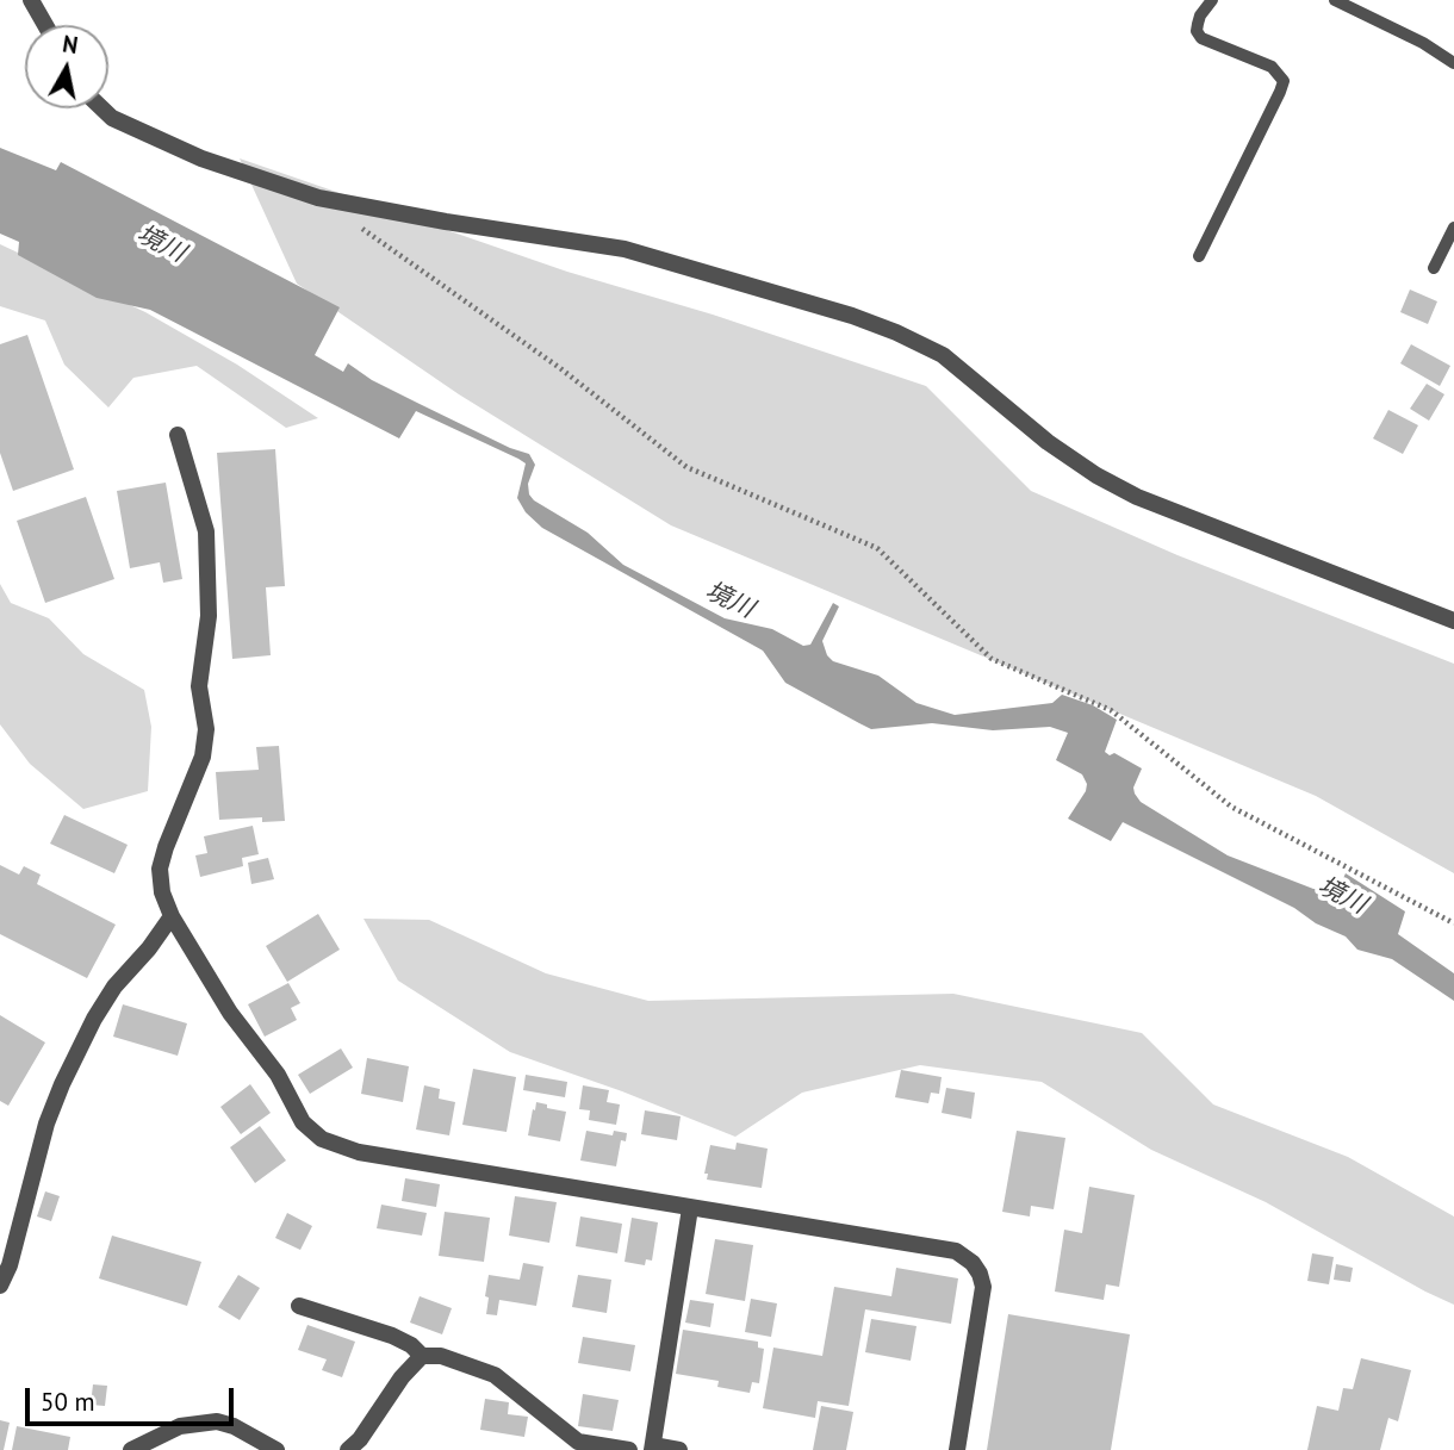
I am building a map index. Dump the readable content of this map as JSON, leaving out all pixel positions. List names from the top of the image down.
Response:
{
  "water": ["境川"],
  "scale_bar": "50 m",
  "north": "top"
}
